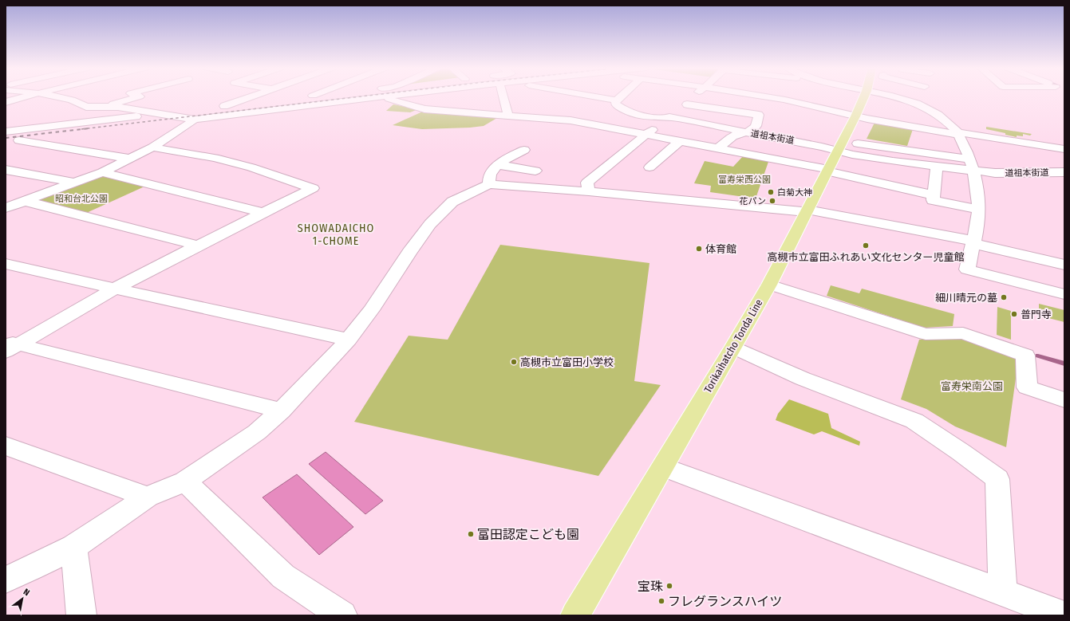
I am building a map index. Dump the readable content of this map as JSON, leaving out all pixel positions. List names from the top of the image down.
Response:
{
  "streets": {
    "main road": ["Torikaihatcho Tonda Line"],
    "street": ["道祖本街道"]
  },
  "crossings": [
    ["道祖本街道", "Torikaihatcho Tonda Line"]
  ],
  "districts": ["SHOWADAICHO 1-CHOME"],
  "parks": ["富寿栄西公園", "昭和台北公園", "富寿栄南公園"],
  "places": [
    "白菊大神",
    "花パン",
    "高槻市立富田ふれあい文化センター児童館",
    "体育館",
    "細川晴元の墓",
    "普門寺",
    "高槻市立富田小学校",
    "富田認定こども園",
    "宝珠",
    "フレグランスハイツ"
  ],
  "north": "top right"
}
